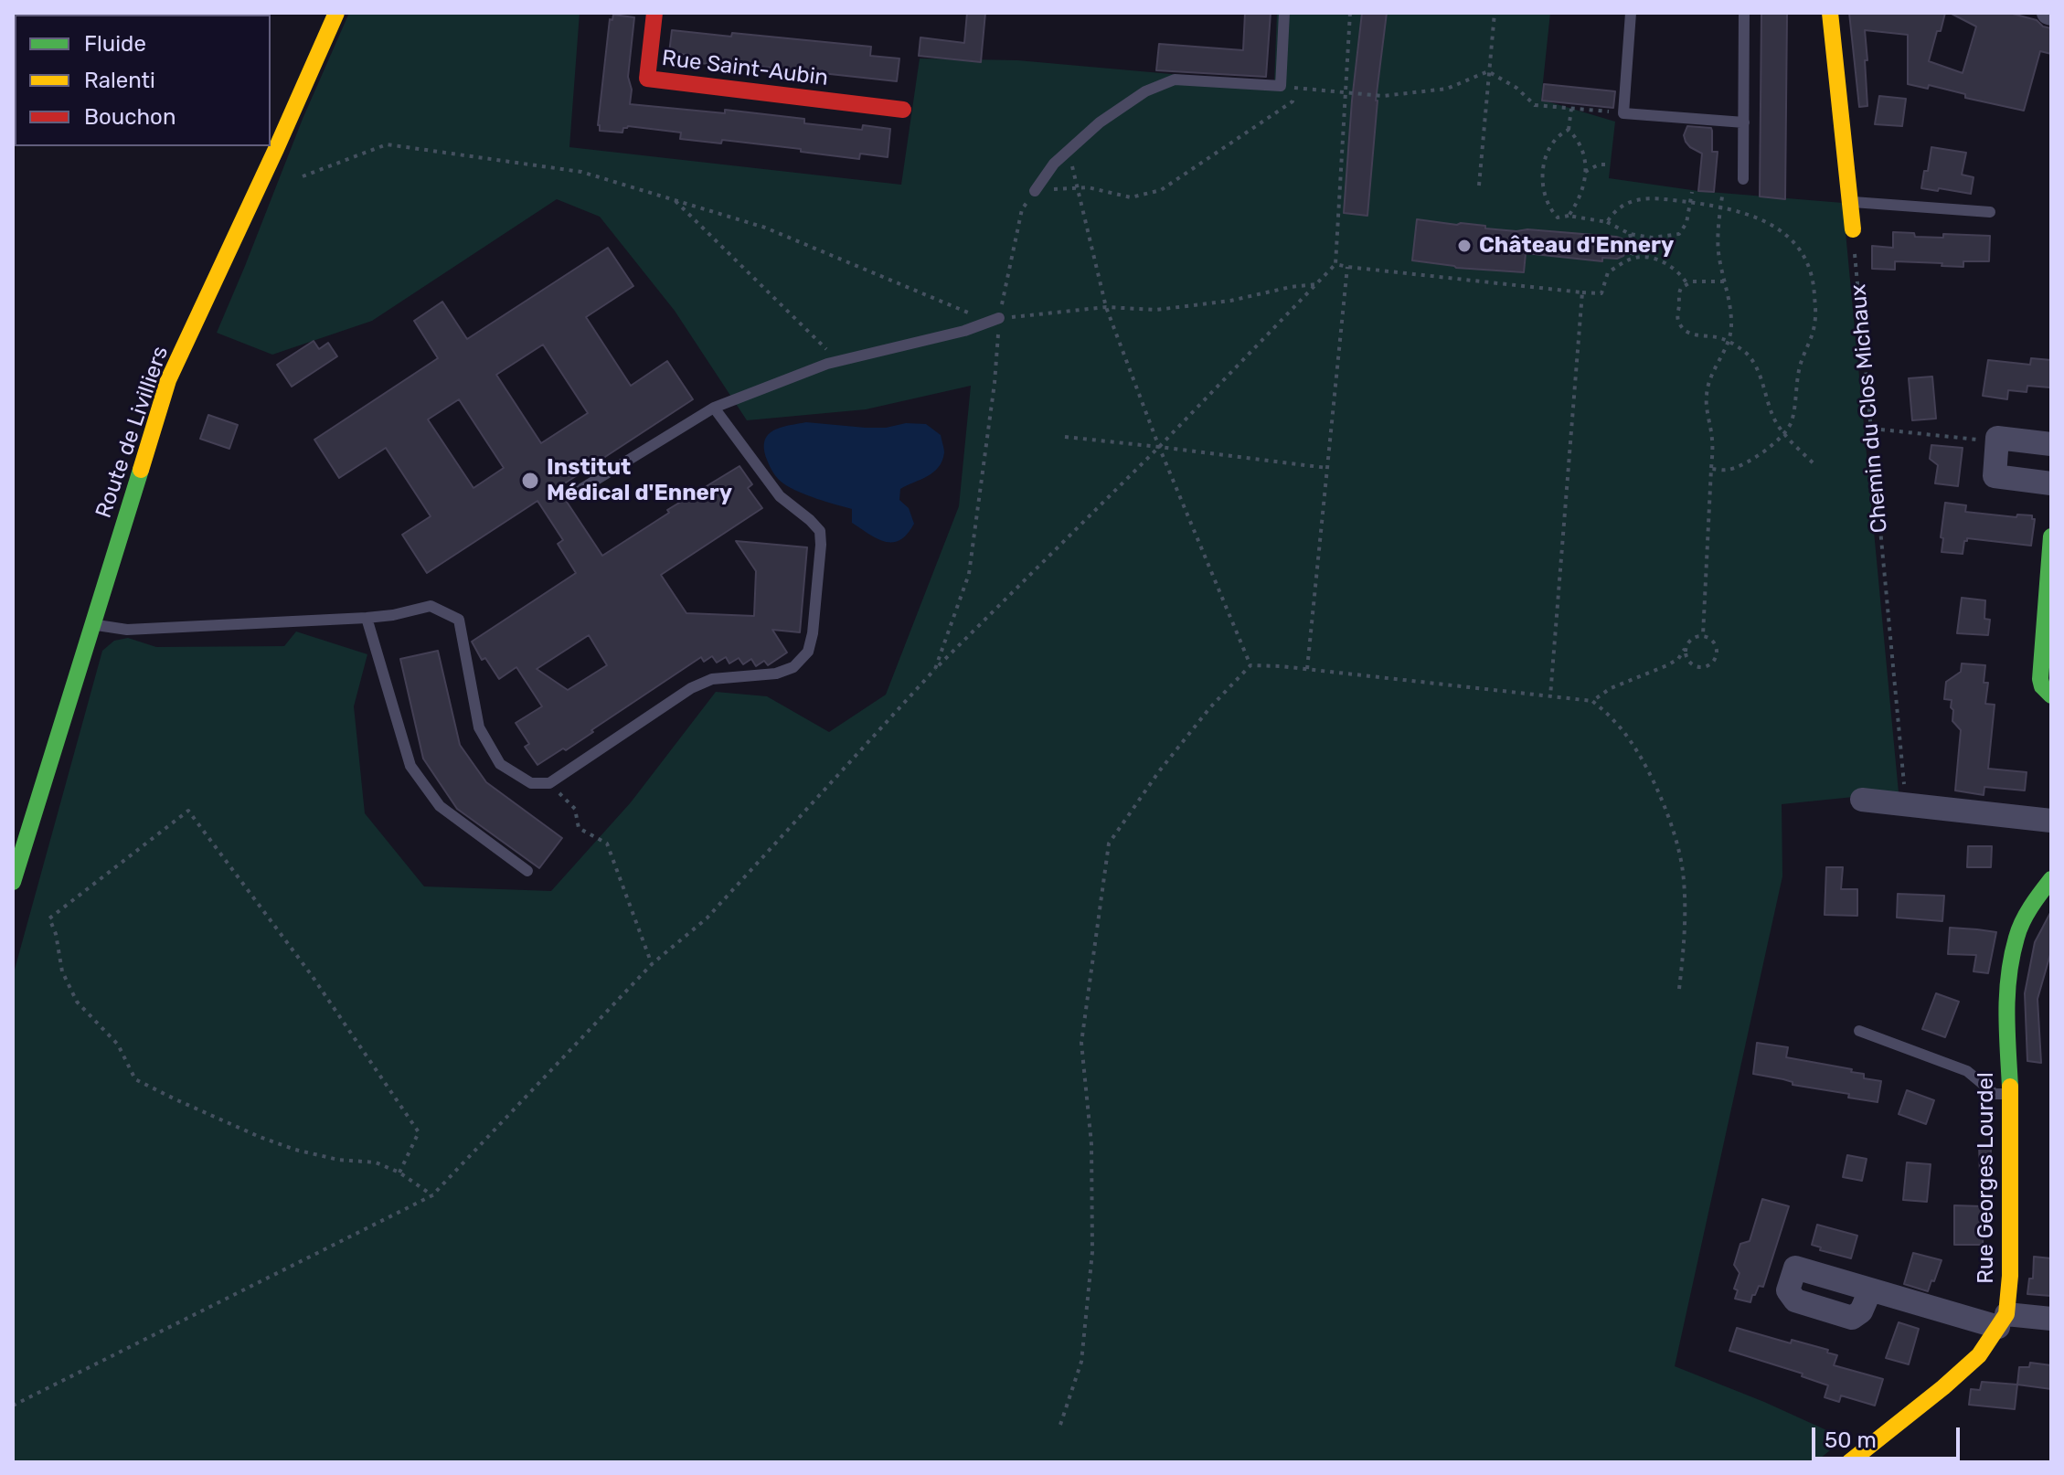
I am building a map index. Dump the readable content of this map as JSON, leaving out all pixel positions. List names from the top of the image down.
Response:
{
  "streets": {
    "street": ["Rue Saint-Aubin", "Route de Livilliers", "Rue Georges Lourdel"],
    "path": ["Chemin du Clos Michaux"]
  },
  "places": ["Château d'Ennery", "Institut Médical d'Ennery"],
  "legend": ["Fluide", "Ralenti", "Bouchon"],
  "scale_bar": "50 m"
}
